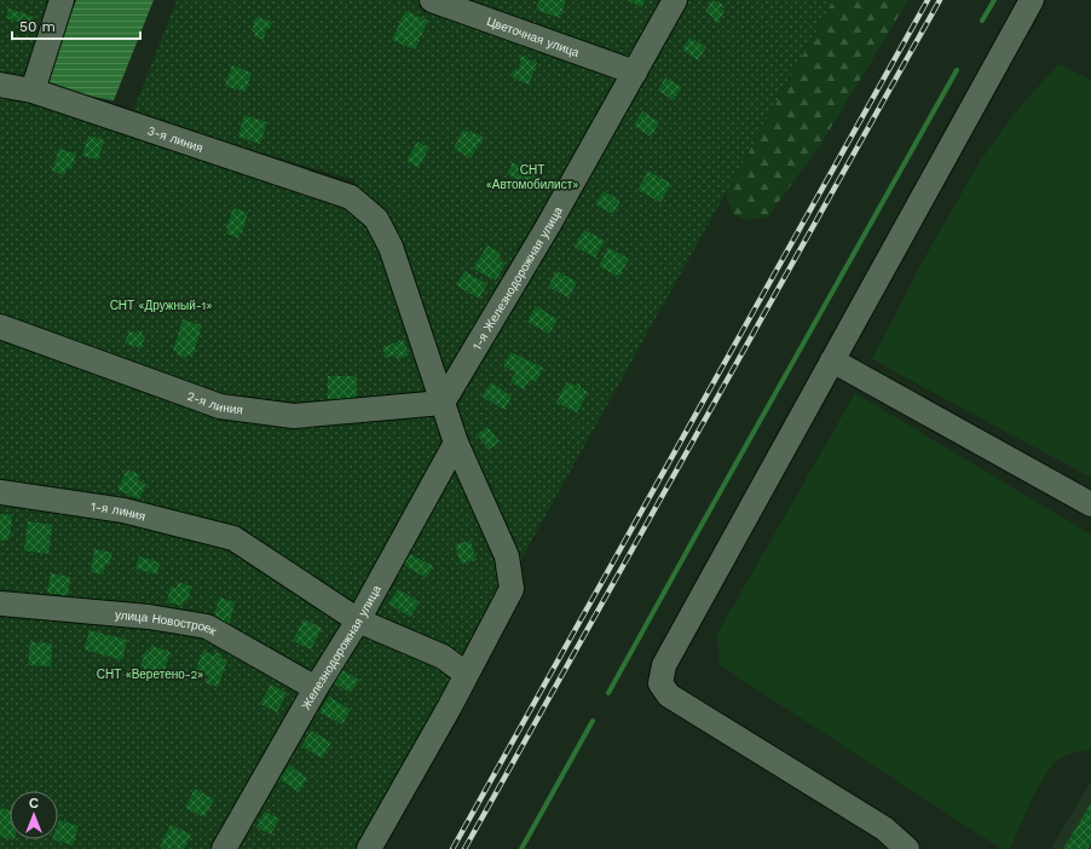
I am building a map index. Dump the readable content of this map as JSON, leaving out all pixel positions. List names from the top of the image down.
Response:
{
  "streets": {
    "street": [
      "Цветочная улица",
      "3-я линия",
      "1-я Железнодорожная улица",
      "2-я линия",
      "1-я линия",
      "улица Новостроек",
      "Железнодорожная улица"
    ]
  },
  "crossings": [
    ["Цветочная улица", "1-я Железнодорожная улица"],
    ["3-я линия", "1-я Железнодорожная улица"],
    ["3-я линия", "2-я линия"],
    ["1-я Железнодорожная улица", "2-я линия"],
    ["1-я линия", "Железнодорожная улица"],
    ["улица Новостроек", "Железнодорожная улица"]
  ],
  "parks": ["СНТ «Автомобилист»", "СНТ «Дружный-1»", "СНТ «Веретено-2»"],
  "scale_bar": "50 m",
  "north": "top"
}
